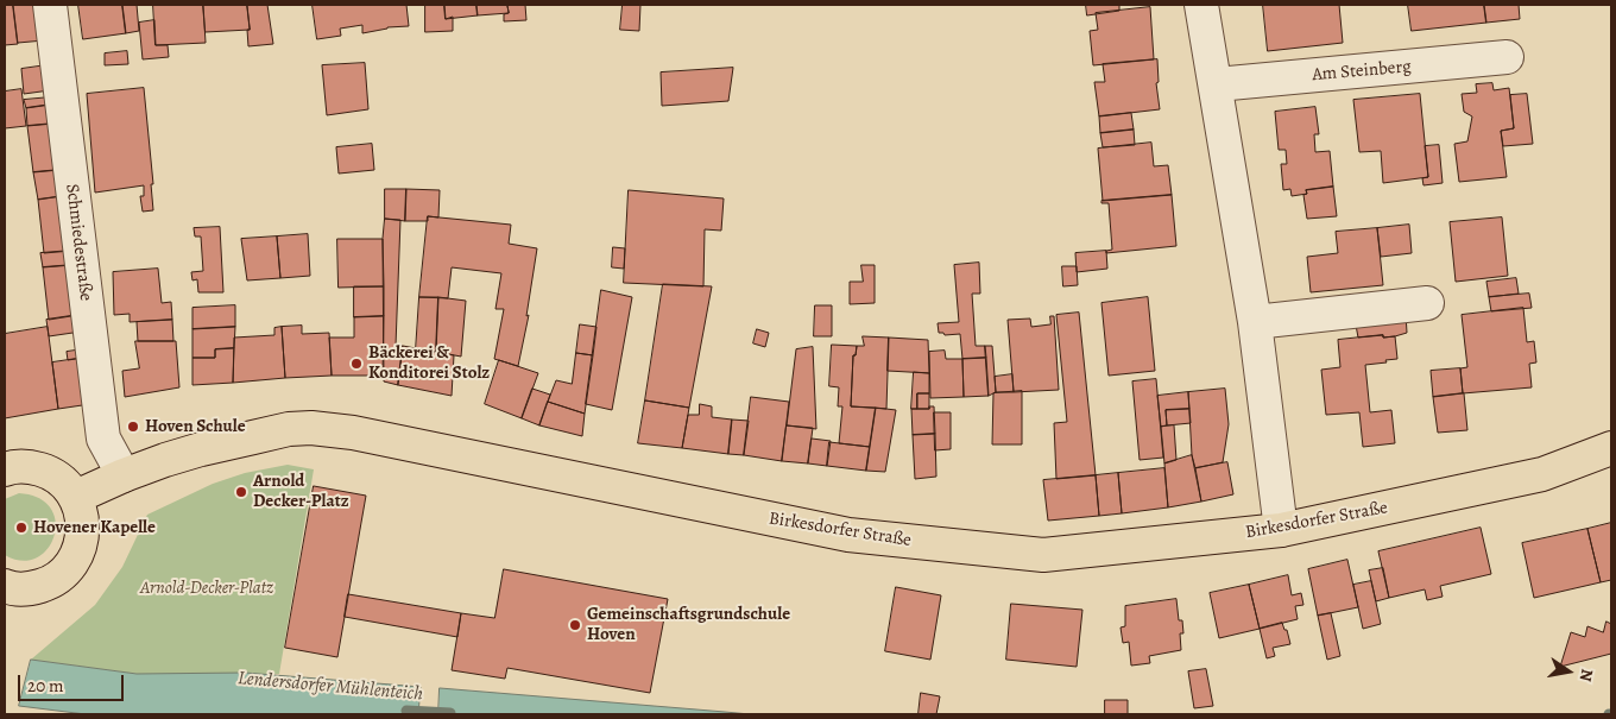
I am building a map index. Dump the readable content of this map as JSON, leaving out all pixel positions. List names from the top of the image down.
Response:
{
  "streets": {
    "main road": ["Birkesdorfer Straße"],
    "street": ["Am Steinberg", "Schmiedestraße"]
  },
  "crossings": [
    ["Schmiedestraße", "Birkesdorfer Straße"]
  ],
  "water": ["Lendersdorfer Mühlenteich"],
  "parks": ["Arnold-Decker-Platz"],
  "places": [
    "Bäckerei & Konditorei Stolz",
    "Hoven Schule",
    "Arnold Decker-Platz",
    "Hovener Kapelle",
    "Gemeinschaftsgrundschule Hoven"
  ],
  "scale_bar": "20 m",
  "north": "right"
}
